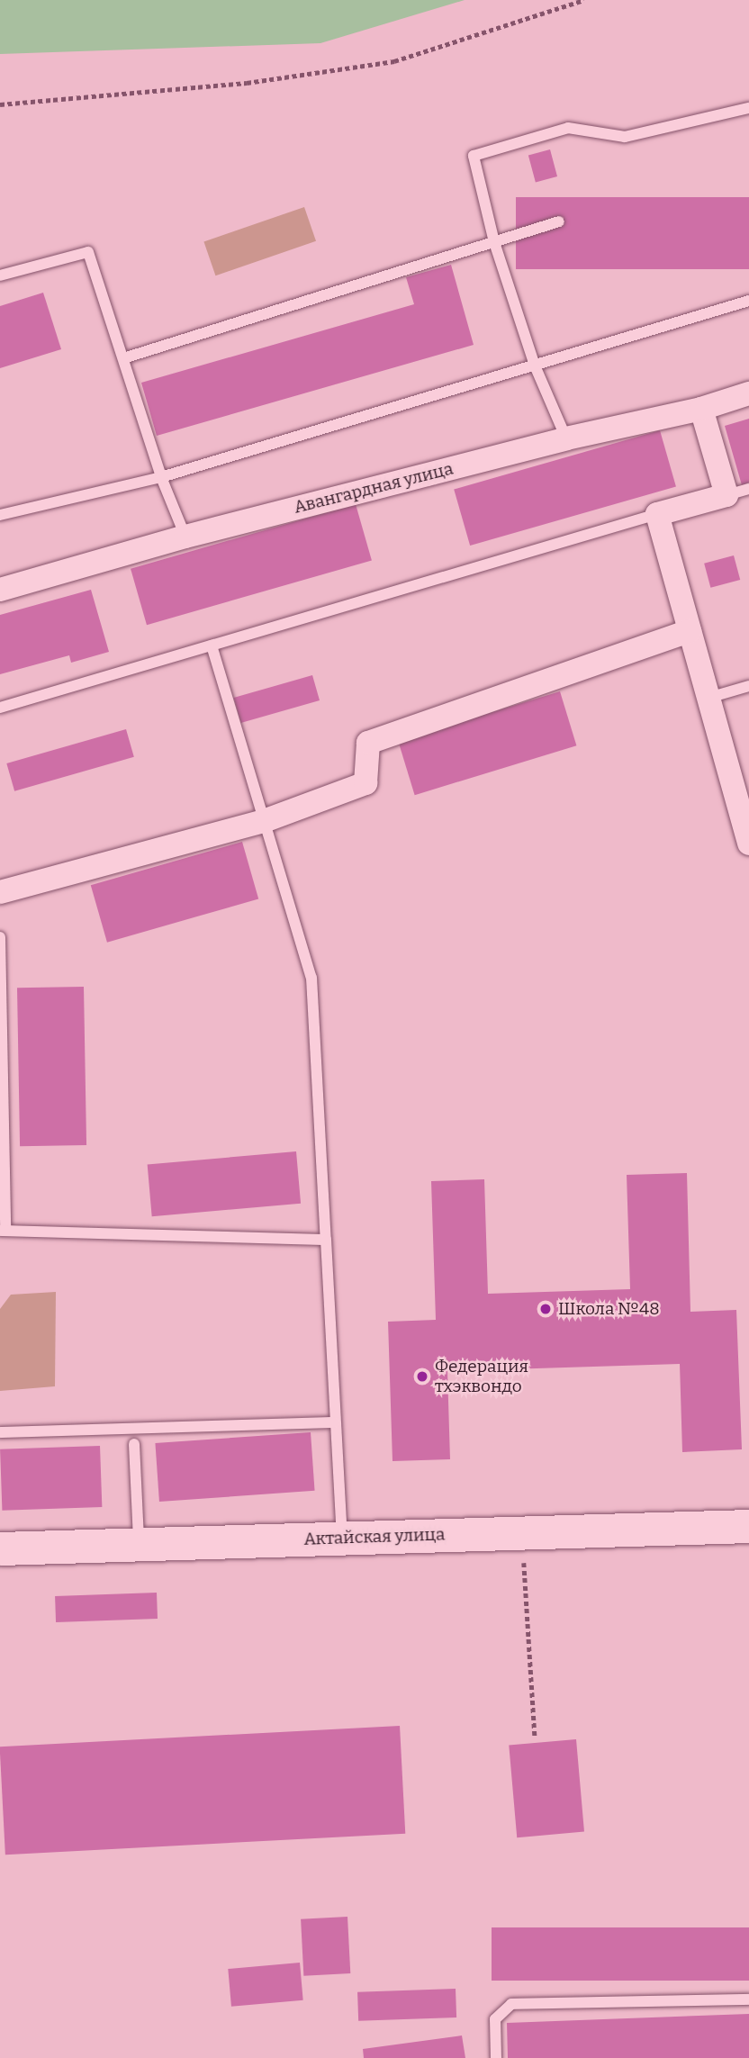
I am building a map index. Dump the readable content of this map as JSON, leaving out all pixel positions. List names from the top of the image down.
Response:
{
  "streets": {
    "street": ["Авангардная улица", "Актайская улица"]
  },
  "places": ["Школа №48", "Федерация тхэквондо"]
}
